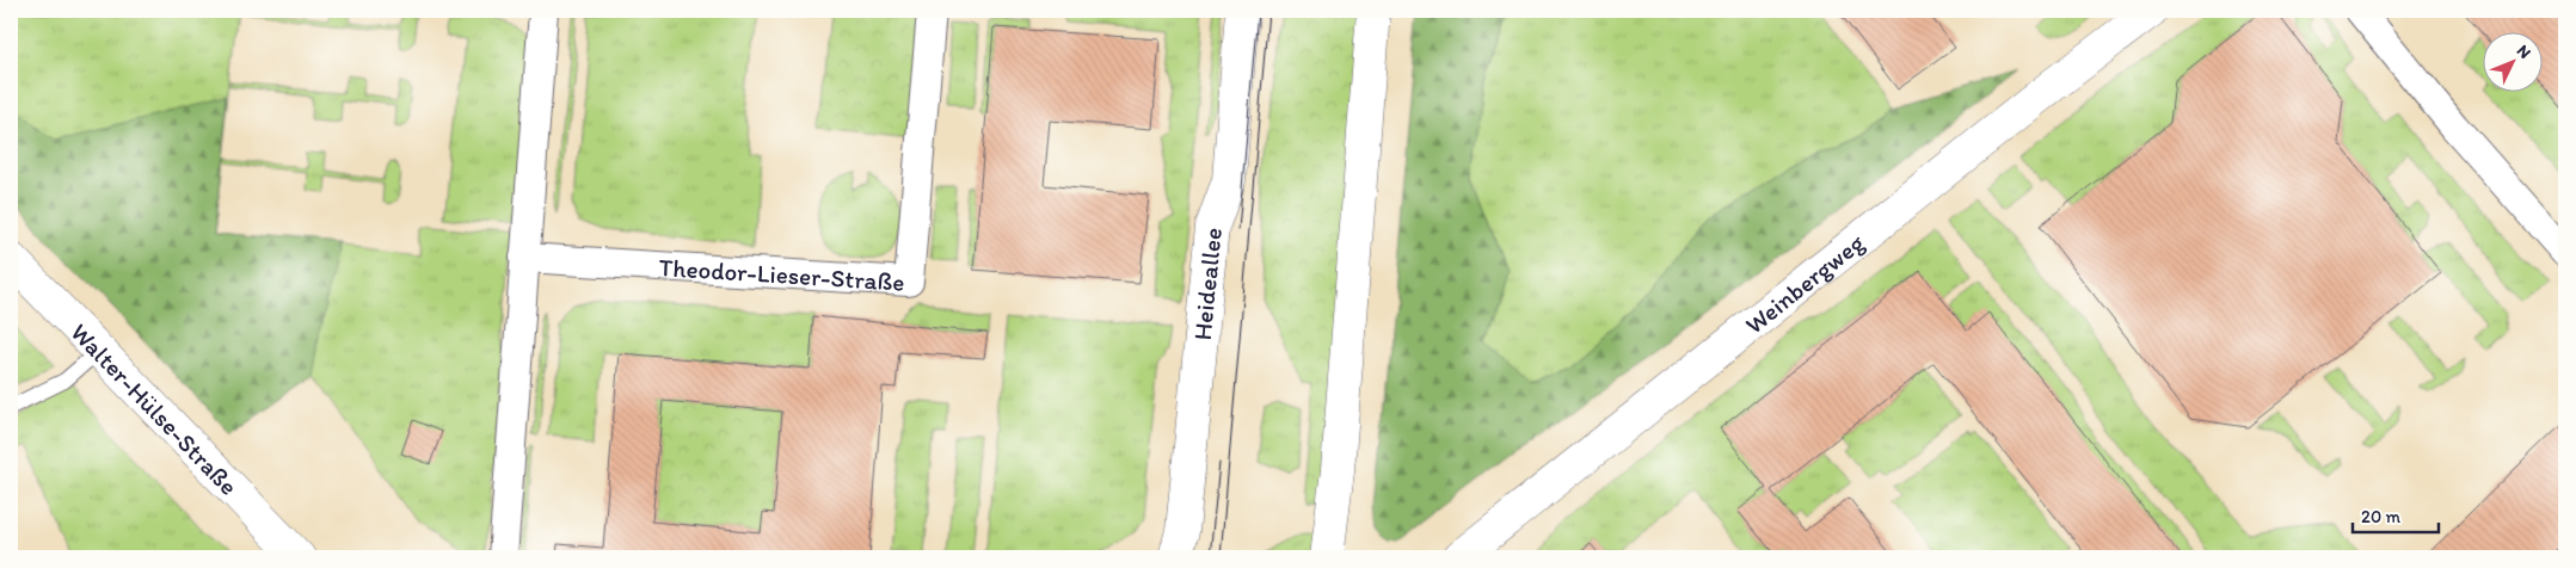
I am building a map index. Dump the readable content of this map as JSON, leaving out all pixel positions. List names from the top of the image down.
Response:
{
  "streets": {
    "street": [
      "Theodor-Lieser-Straße",
      "Weinbergweg",
      "Heideallee",
      "Walter-Hülse-Straße"
    ]
  },
  "scale_bar": "20 m",
  "north": "top right"
}
